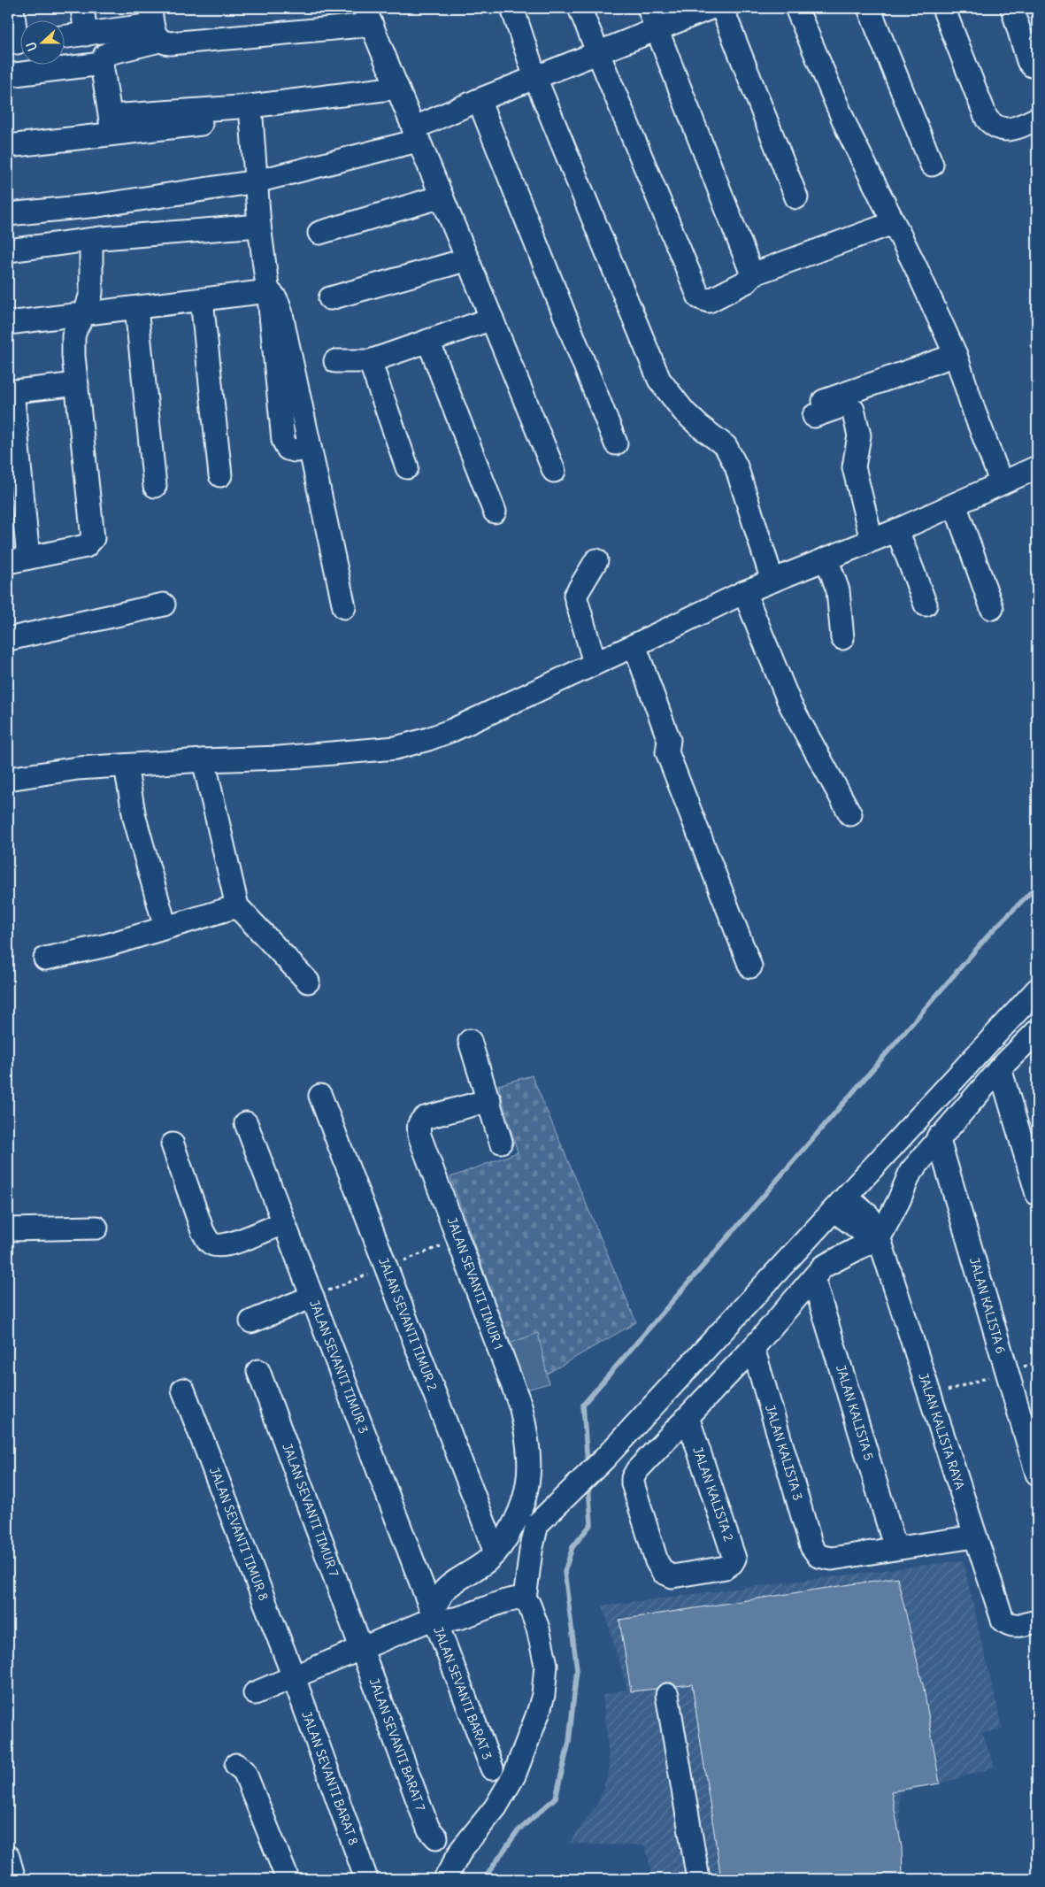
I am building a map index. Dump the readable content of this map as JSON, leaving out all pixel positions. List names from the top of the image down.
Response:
{
  "streets": {
    "street": [
      "JALAN SEVANTI TIMUR 1",
      "JALAN KALISTA 6",
      "JALAN SEVANTI TIMUR 2",
      "JALAN SEVANTI TIMUR 3",
      "JALAN KALISTA 5",
      "JALAN KALISTA RAYA",
      "JALAN KALISTA 3",
      "JALAN KALISTA 2",
      "JALAN SEVANTI TIMUR 7",
      "JALAN SEVANTI TIMUR 8",
      "JALAN SEVANTI BARAT 3",
      "JALAN SEVANTI BARAT 7",
      "JALAN SEVANTI BARAT 8"
    ]
  },
  "crossings": [
    ["JALAN SEVANTI TIMUR 1", "JALAN SEVANTI TIMUR 2"],
    ["JALAN SEVANTI TIMUR 1", "JALAN SEVANTI TIMUR 3"],
    ["JALAN SEVANTI TIMUR 1", "JALAN SEVANTI BARAT 3"],
    ["JALAN SEVANTI TIMUR 3", "JALAN SEVANTI BARAT 3"],
    ["JALAN KALISTA 5", "JALAN KALISTA 3"],
    ["JALAN SEVANTI TIMUR 7", "JALAN SEVANTI BARAT 7"],
    ["JALAN SEVANTI TIMUR 8", "JALAN SEVANTI BARAT 8"]
  ],
  "north": "left"
}
